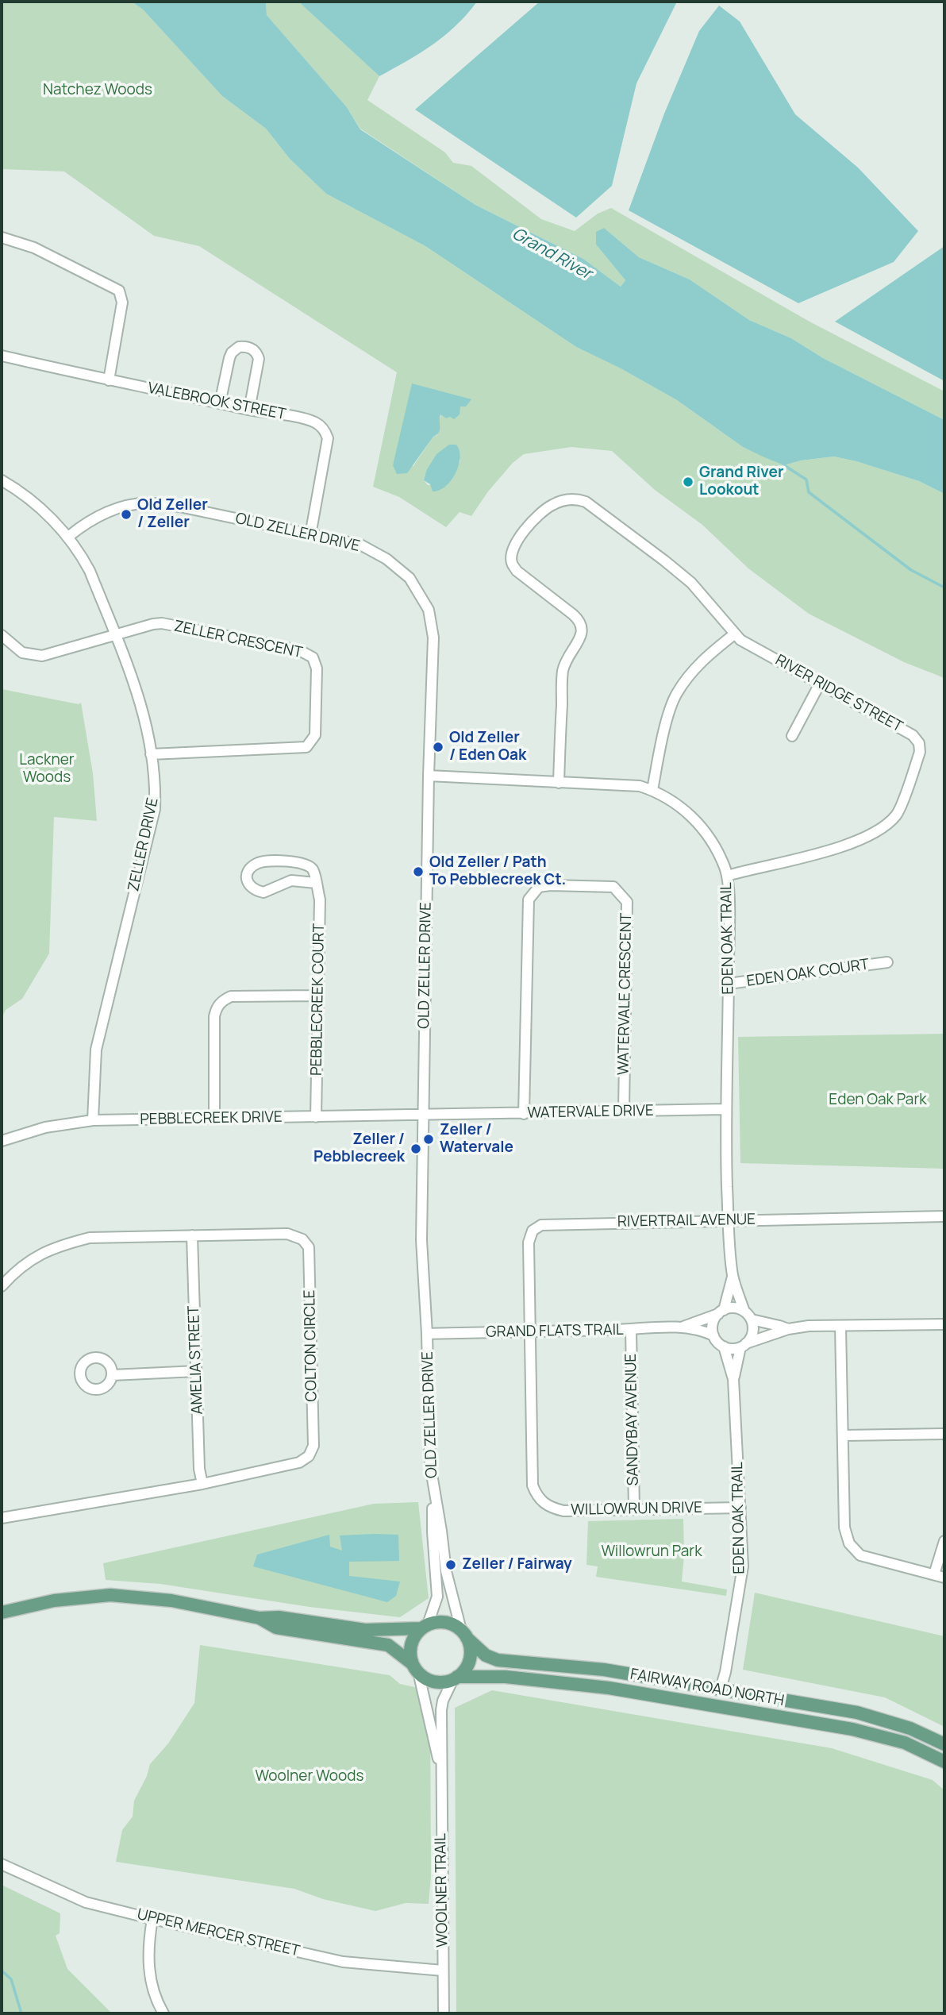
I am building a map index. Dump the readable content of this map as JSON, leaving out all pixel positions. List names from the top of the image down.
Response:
{
  "streets": {
    "main road": ["FAIRWAY ROAD NORTH"],
    "street": [
      "VALEBROOK STREET",
      "OLD ZELLER DRIVE",
      "ZELLER CRESCENT",
      "RIVER RIDGE STREET",
      "ZELLER DRIVE",
      "EDEN OAK TRAIL",
      "EDEN OAK COURT",
      "WATERVALE CRESCENT",
      "PEBBLECREEK COURT",
      "WATERVALE DRIVE",
      "PEBBLECREEK DRIVE",
      "RIVERTRAIL AVENUE",
      "GRAND FLATS TRAIL",
      "COLTON CIRCLE",
      "AMELIA STREET",
      "SANDYBAY AVENUE",
      "WILLOWRUN DRIVE",
      "WOOLNER TRAIL",
      "UPPER MERCER STREET"
    ]
  },
  "crossings": [
    ["VALEBROOK STREET", "OLD ZELLER DRIVE"],
    ["OLD ZELLER DRIVE", "ZELLER DRIVE"],
    ["OLD ZELLER DRIVE", "EDEN OAK TRAIL"],
    ["OLD ZELLER DRIVE", "WATERVALE DRIVE"],
    ["OLD ZELLER DRIVE", "PEBBLECREEK DRIVE"],
    ["OLD ZELLER DRIVE", "GRAND FLATS TRAIL"],
    ["OLD ZELLER DRIVE", "FAIRWAY ROAD NORTH"],
    ["OLD ZELLER DRIVE", "WOOLNER TRAIL"],
    ["ZELLER CRESCENT", "ZELLER DRIVE"],
    ["RIVER RIDGE STREET", "EDEN OAK TRAIL"],
    ["ZELLER DRIVE", "PEBBLECREEK DRIVE"],
    ["EDEN OAK TRAIL", "EDEN OAK COURT"],
    ["EDEN OAK TRAIL", "WATERVALE DRIVE"],
    ["EDEN OAK TRAIL", "RIVERTRAIL AVENUE"],
    ["EDEN OAK TRAIL", "GRAND FLATS TRAIL"],
    ["EDEN OAK TRAIL", "WILLOWRUN DRIVE"],
    ["EDEN OAK TRAIL", "FAIRWAY ROAD NORTH"],
    ["WATERVALE CRESCENT", "WATERVALE DRIVE"],
    ["PEBBLECREEK COURT", "PEBBLECREEK DRIVE"],
    ["WATERVALE DRIVE", "PEBBLECREEK DRIVE"],
    ["RIVERTRAIL AVENUE", "GRAND FLATS TRAIL"],
    ["RIVERTRAIL AVENUE", "WILLOWRUN DRIVE"],
    ["GRAND FLATS TRAIL", "SANDYBAY AVENUE"],
    ["GRAND FLATS TRAIL", "WILLOWRUN DRIVE"],
    ["COLTON CIRCLE", "AMELIA STREET"],
    ["SANDYBAY AVENUE", "WILLOWRUN DRIVE"],
    ["FAIRWAY ROAD NORTH", "WOOLNER TRAIL"],
    ["WOOLNER TRAIL", "UPPER MERCER STREET"]
  ],
  "water": ["Grand River"],
  "parks": [
    "Natchez Woods",
    "Lackner Woods",
    "Eden Oak Park",
    "Willowrun Park",
    "Woolner Woods"
  ],
  "places": [
    "Grand River Lookout",
    "Old Zeller / Zeller",
    "Old Zeller / Eden Oak",
    "Old Zeller / Path To Pebblecreek Ct.",
    "Zeller / Watervale",
    "Zeller / Pebblecreek",
    "Zeller / Fairway"
  ]
}
